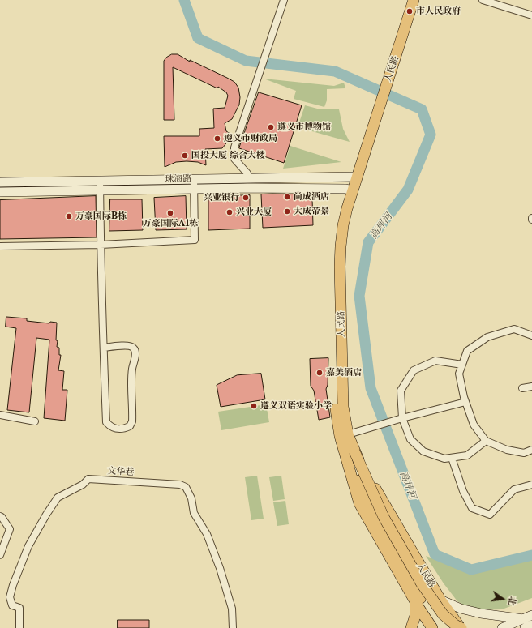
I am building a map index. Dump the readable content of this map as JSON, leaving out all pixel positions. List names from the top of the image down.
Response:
{
  "streets": {
    "main road": ["人民路"],
    "street": ["珠海路", "文华巷"]
  },
  "crossings": [
    ["人民路", "珠海路"]
  ],
  "water": ["高坪河"],
  "places": [
    "市人民政府",
    "遵义市博物馆",
    "遵义市财政局",
    "国投大厦 综合大楼",
    "尚成酒店",
    "兴业银行",
    "大成帝景",
    "兴业大厦",
    "万豪国际A1栋",
    "万豪国际B栋",
    "嘉美酒店",
    "遵义双语实验小学"
  ],
  "north": "right"
}
